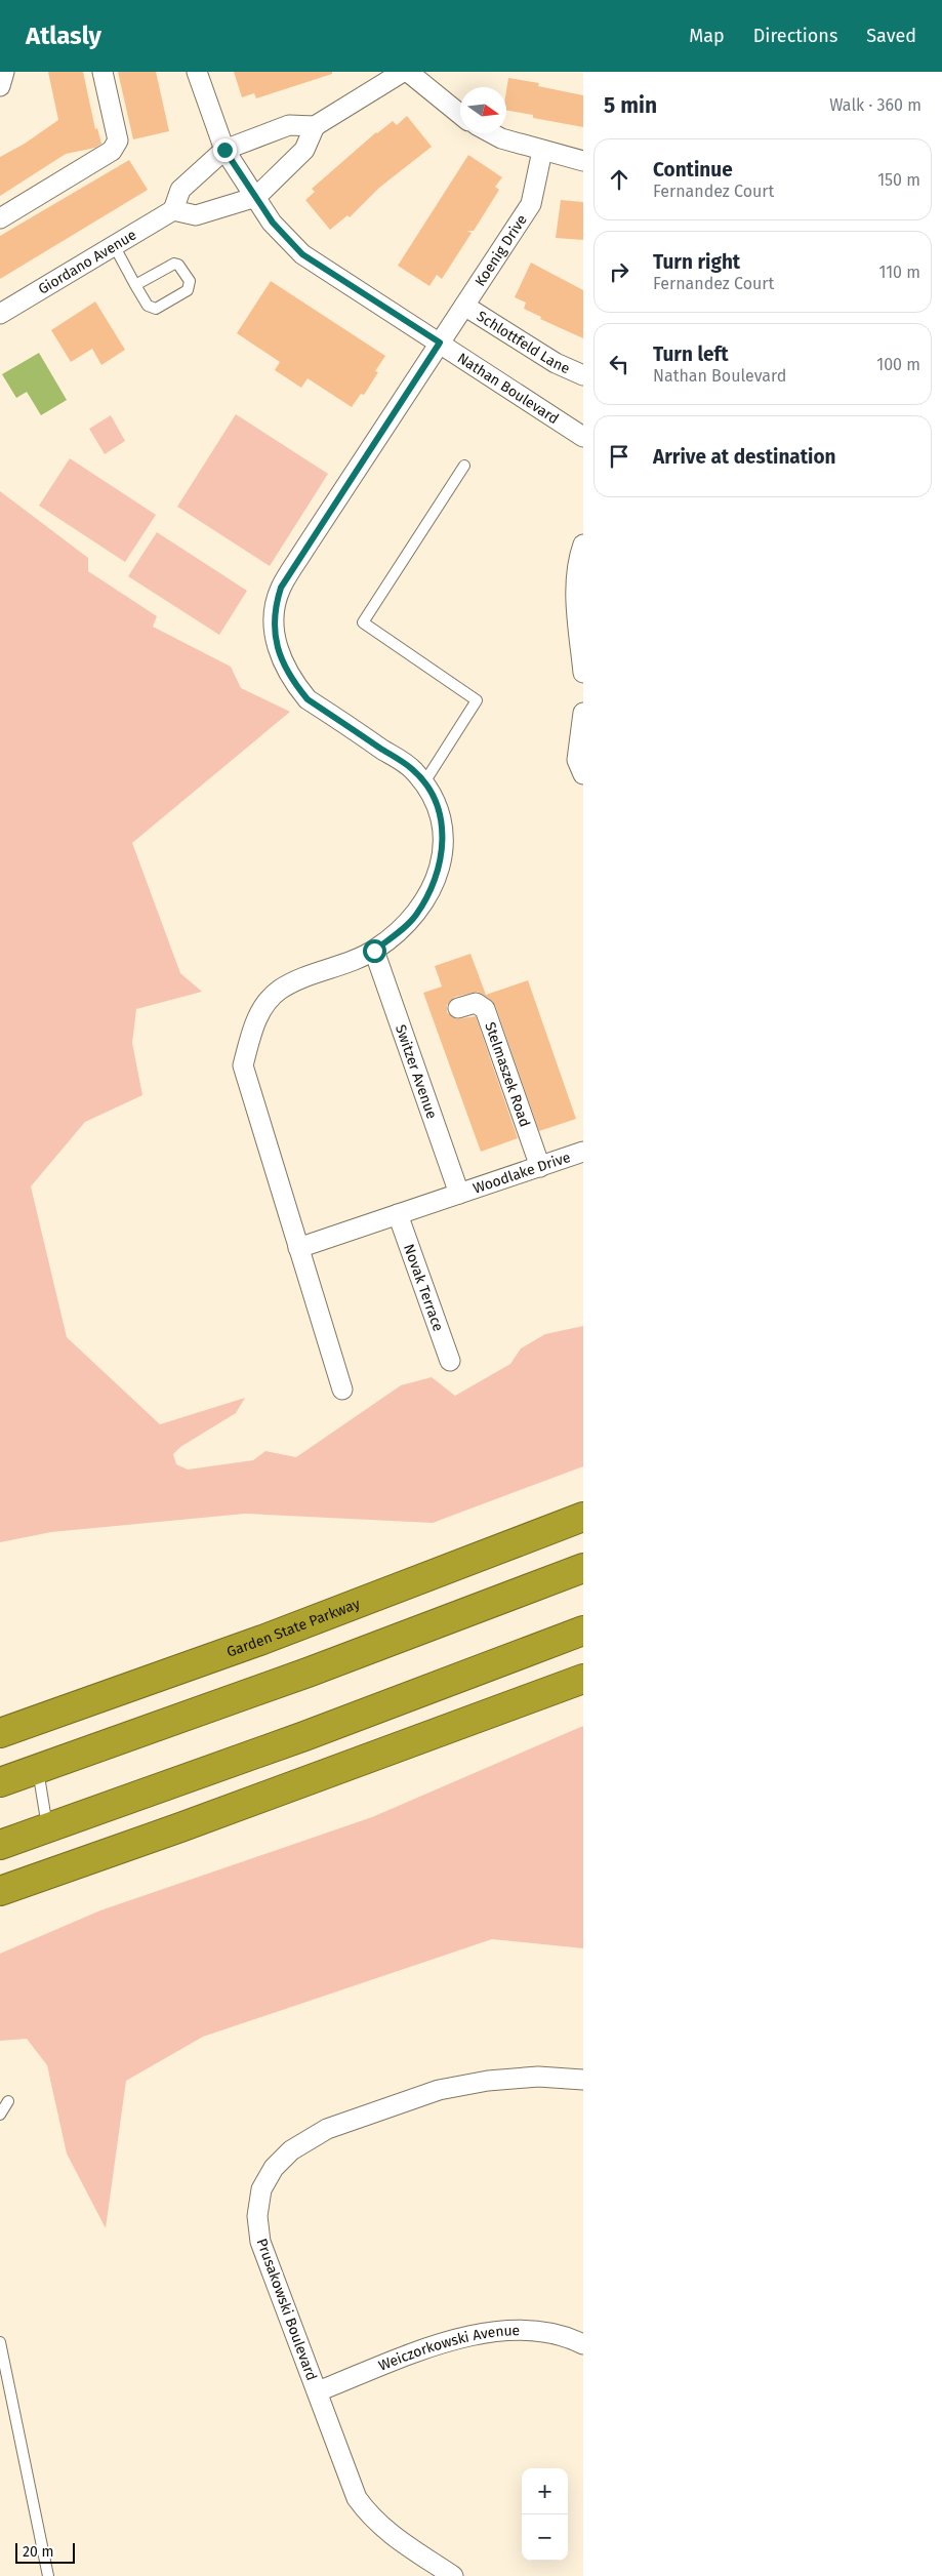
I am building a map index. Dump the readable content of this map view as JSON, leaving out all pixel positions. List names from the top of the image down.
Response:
{
  "streets": {
    "highway": ["Garden State Parkway"],
    "street": [
      "Koenig Drive",
      "Giordano Avenue",
      "Schlottfeld Lane",
      "Nathan Boulevard",
      "Switzer Avenue",
      "Stelmaszek Road",
      "Woodlake Drive",
      "Novak Terrace",
      "Prusakowski Boulevard",
      "Weiczorkowski Avenue"
    ]
  },
  "crossings": [
    ["Koenig Drive", "Schlottfeld Lane"],
    ["Koenig Drive", "Nathan Boulevard"],
    ["Koenig Drive", "Switzer Avenue"],
    ["Koenig Drive", "Woodlake Drive"],
    ["Switzer Avenue", "Woodlake Drive"],
    ["Stelmaszek Road", "Woodlake Drive"],
    ["Woodlake Drive", "Novak Terrace"],
    ["Prusakowski Boulevard", "Weiczorkowski Avenue"]
  ],
  "scale_bar": "20 m",
  "north": "right",
  "page": {
    "header": "Atlasly",
    "nav": ["Map", "Directions", "Saved"],
    "heading": ["5 min", "Walk · 360 m"],
    "list": [
      ["Continue", "Fernandez Court", "150 m"],
      ["Turn right", "Fernandez Court", "110 m"],
      ["Turn left", "Nathan Boulevard", "100 m"],
      "Arrive at destination"
    ],
    "map_buttons": ["+", "−"],
    "scale": "20 m"
  }
}
